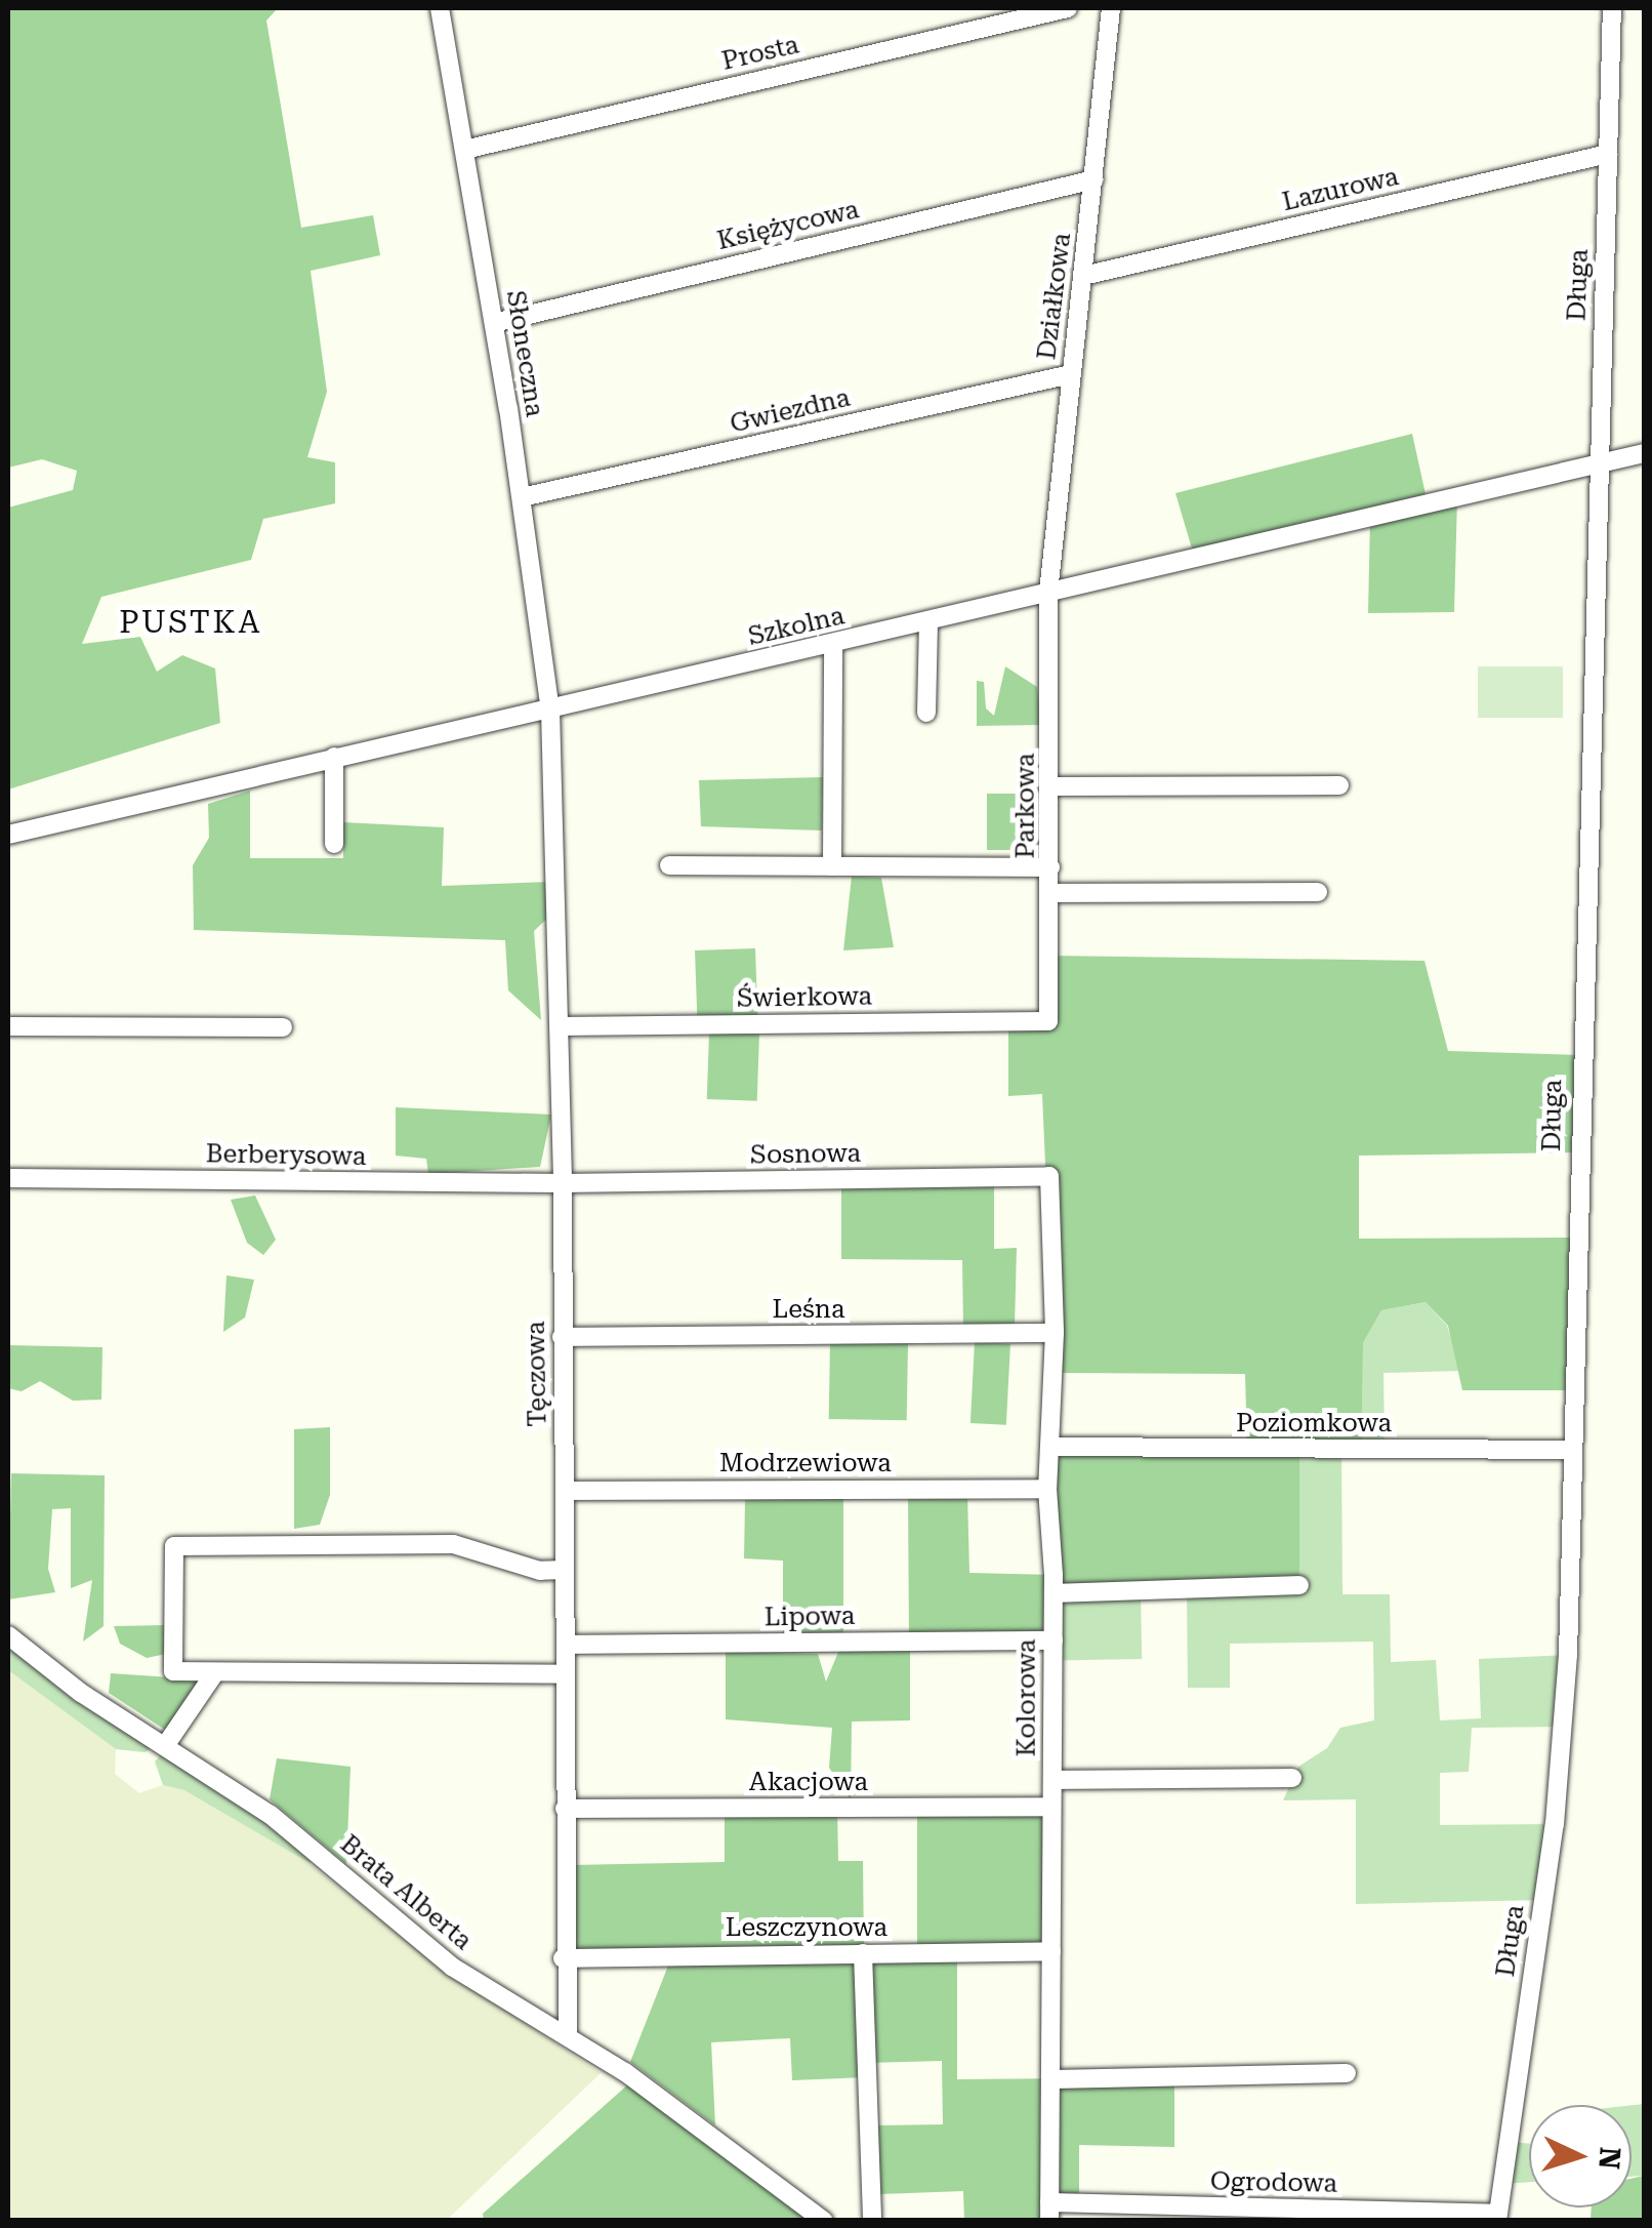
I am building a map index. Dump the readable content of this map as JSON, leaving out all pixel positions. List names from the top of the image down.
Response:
{
  "streets": {
    "street": [
      "Prosta",
      "Lazurowa",
      "Księżycowa",
      "Długa",
      "Działkowa",
      "Słoneczna",
      "Gwiezdna",
      "Szkolna",
      "Parkowa",
      "Świerkowa",
      "Sosnowa",
      "Berberysowa",
      "Leśna",
      "Tęczowa",
      "Poziomkowa",
      "Modrzewiowa",
      "Lipowa",
      "Kolorowa",
      "Akacjowa",
      "Brata Alberta",
      "Leszczynowa",
      "Ogrodowa"
    ]
  },
  "crossings": [
    ["Prosta", "Słoneczna"],
    ["Lazurowa", "Długa"],
    ["Lazurowa", "Działkowa"],
    ["Księżycowa", "Działkowa"],
    ["Księżycowa", "Słoneczna"],
    ["Długa", "Szkolna"],
    ["Długa", "Poziomkowa"],
    ["Długa", "Ogrodowa"],
    ["Działkowa", "Gwiezdna"],
    ["Działkowa", "Szkolna"],
    ["Działkowa", "Parkowa"],
    ["Słoneczna", "Gwiezdna"],
    ["Słoneczna", "Szkolna"],
    ["Słoneczna", "Tęczowa"],
    ["Szkolna", "Parkowa"],
    ["Szkolna", "Tęczowa"],
    ["Parkowa", "Świerkowa"],
    ["Świerkowa", "Tęczowa"],
    ["Sosnowa", "Berberysowa"],
    ["Sosnowa", "Tęczowa"],
    ["Sosnowa", "Kolorowa"],
    ["Berberysowa", "Tęczowa"],
    ["Leśna", "Tęczowa"],
    ["Leśna", "Kolorowa"],
    ["Tęczowa", "Modrzewiowa"],
    ["Tęczowa", "Lipowa"],
    ["Tęczowa", "Akacjowa"],
    ["Tęczowa", "Brata Alberta"],
    ["Tęczowa", "Leszczynowa"],
    ["Poziomkowa", "Kolorowa"],
    ["Modrzewiowa", "Kolorowa"],
    ["Lipowa", "Kolorowa"],
    ["Kolorowa", "Akacjowa"],
    ["Kolorowa", "Leszczynowa"],
    ["Kolorowa", "Ogrodowa"]
  ],
  "districts": ["PUSTKA"],
  "north": "right"
}
